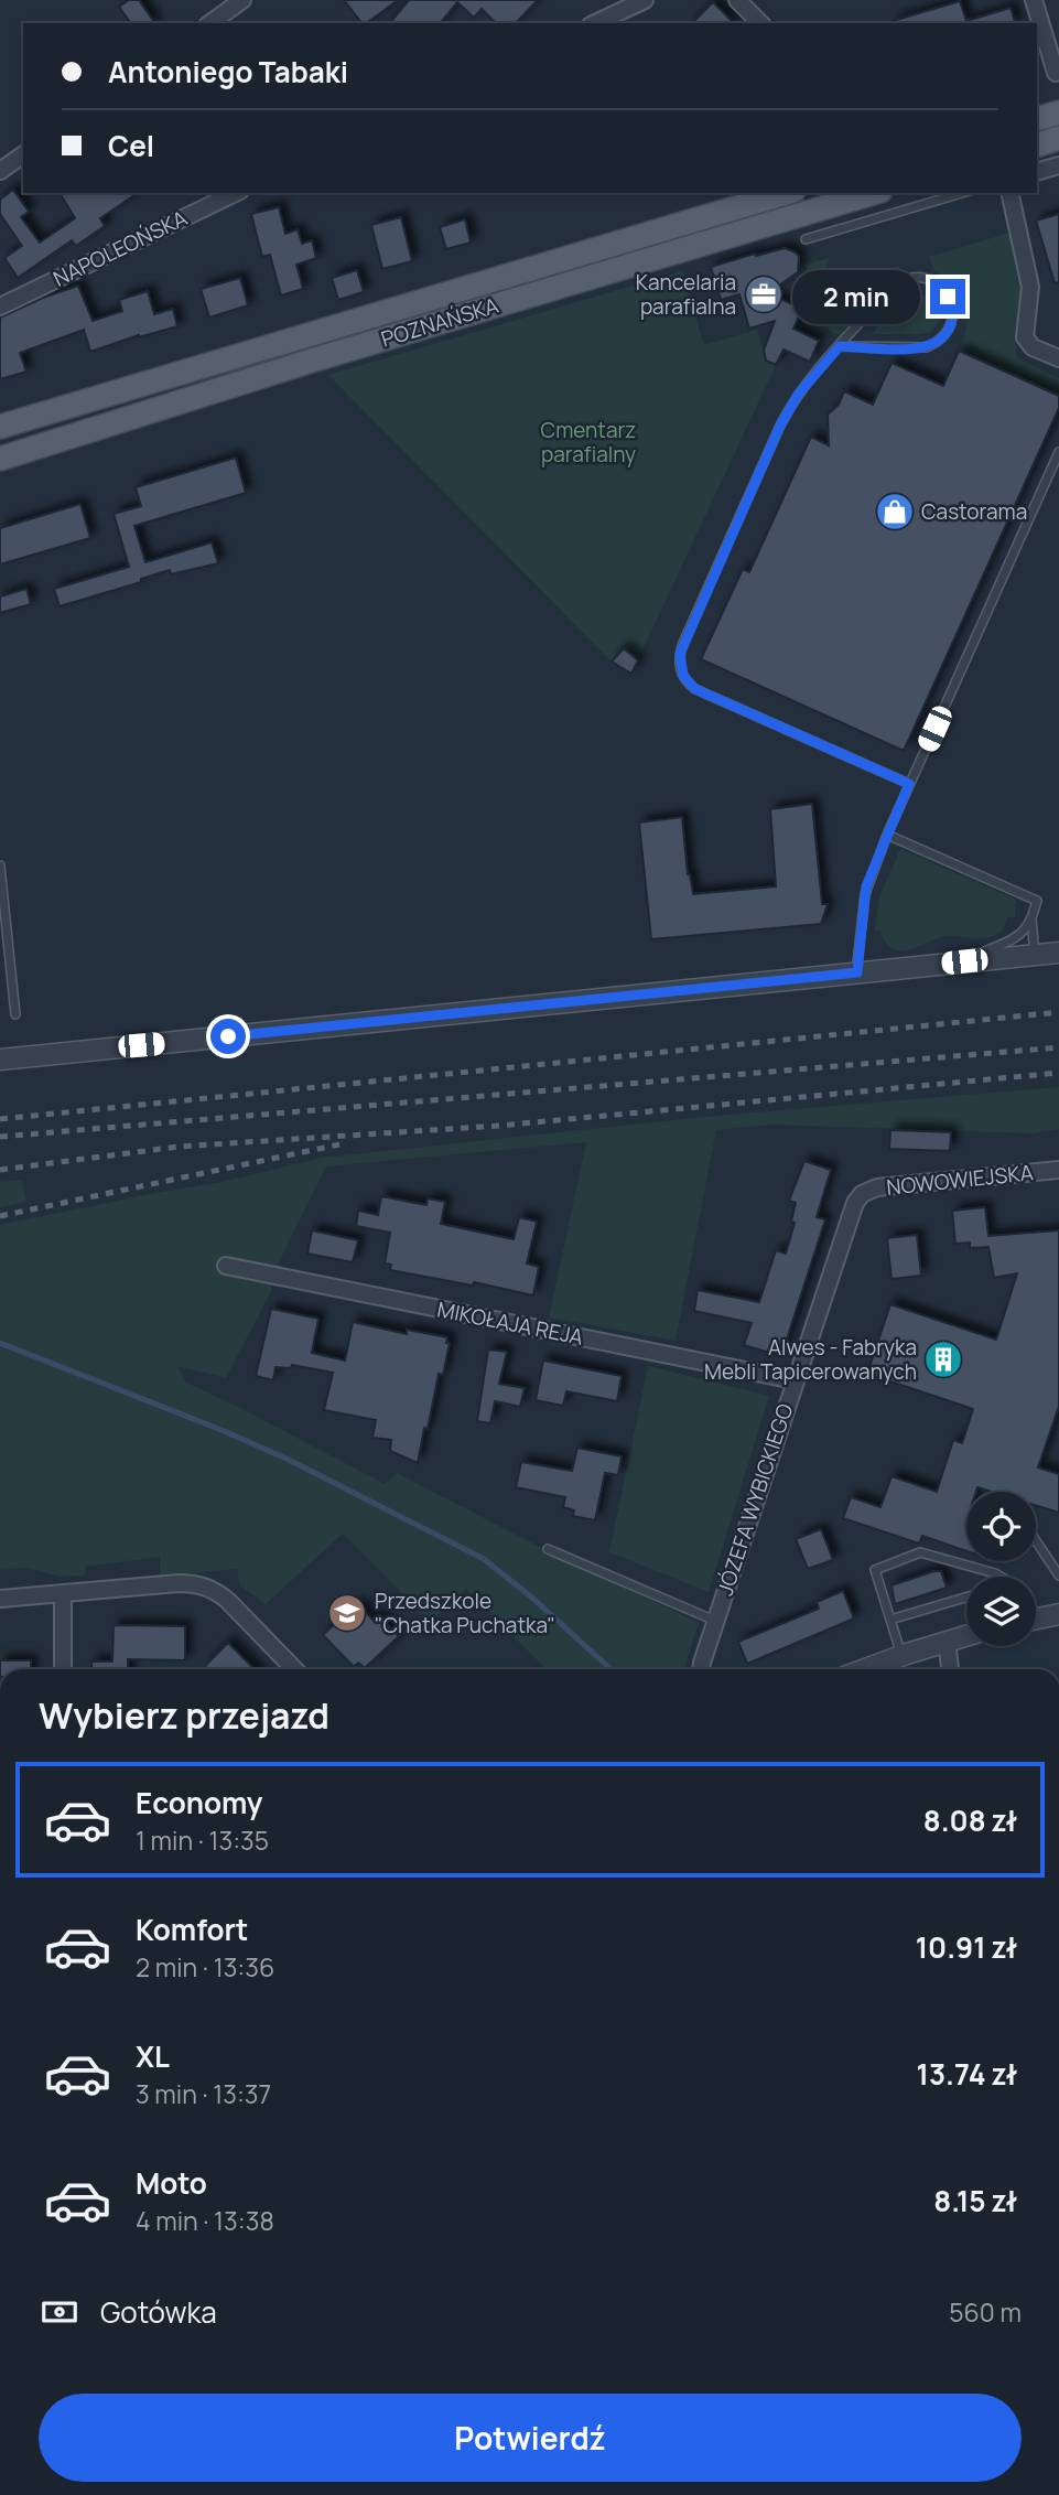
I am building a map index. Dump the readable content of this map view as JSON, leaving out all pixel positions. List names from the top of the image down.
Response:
{
  "streets": {
    "main road": ["POZNAŃSKA"],
    "street": [
      "NAPOLEOŃSKA",
      "NOWOWIEJSKA",
      "MIKOŁAJA REJA",
      "JÓZEFA WYBICKIEGO"
    ]
  },
  "crossings": [
    ["NOWOWIEJSKA", "JÓZEFA WYBICKIEGO"],
    ["MIKOŁAJA REJA", "JÓZEFA WYBICKIEGO"]
  ],
  "parks": ["Cmentarz parafialny"],
  "places": {
    "office": ["Kancelaria parafialna"],
    "shop": ["Castorama"],
    "building": ["Alwes - Fabryka Mebli Tapicerowanych"],
    "school or university": ["Przedszkole \"Chatka Puchatka\""]
  },
  "page": {
    "banner": ["Antoniego Tabaki", "Cel"],
    "bubble": "2 min",
    "heading": "Wybierz przejazd",
    "list": [
      {
        "name": "Economy",
        "note": "1 min · 13:35",
        "value": "8.08 zł"
      },
      {
        "name": "Komfort",
        "note": "2 min · 13:36",
        "value": "10.91 zł"
      },
      {
        "name": "XL",
        "note": "3 min · 13:37",
        "value": "13.74 zł"
      },
      {
        "name": "Moto",
        "note": "4 min · 13:38",
        "value": "8.15 zł"
      }
    ],
    "pay": ["Gotówka", "560 m"],
    "buttons": "Potwierdź"
  }
}
